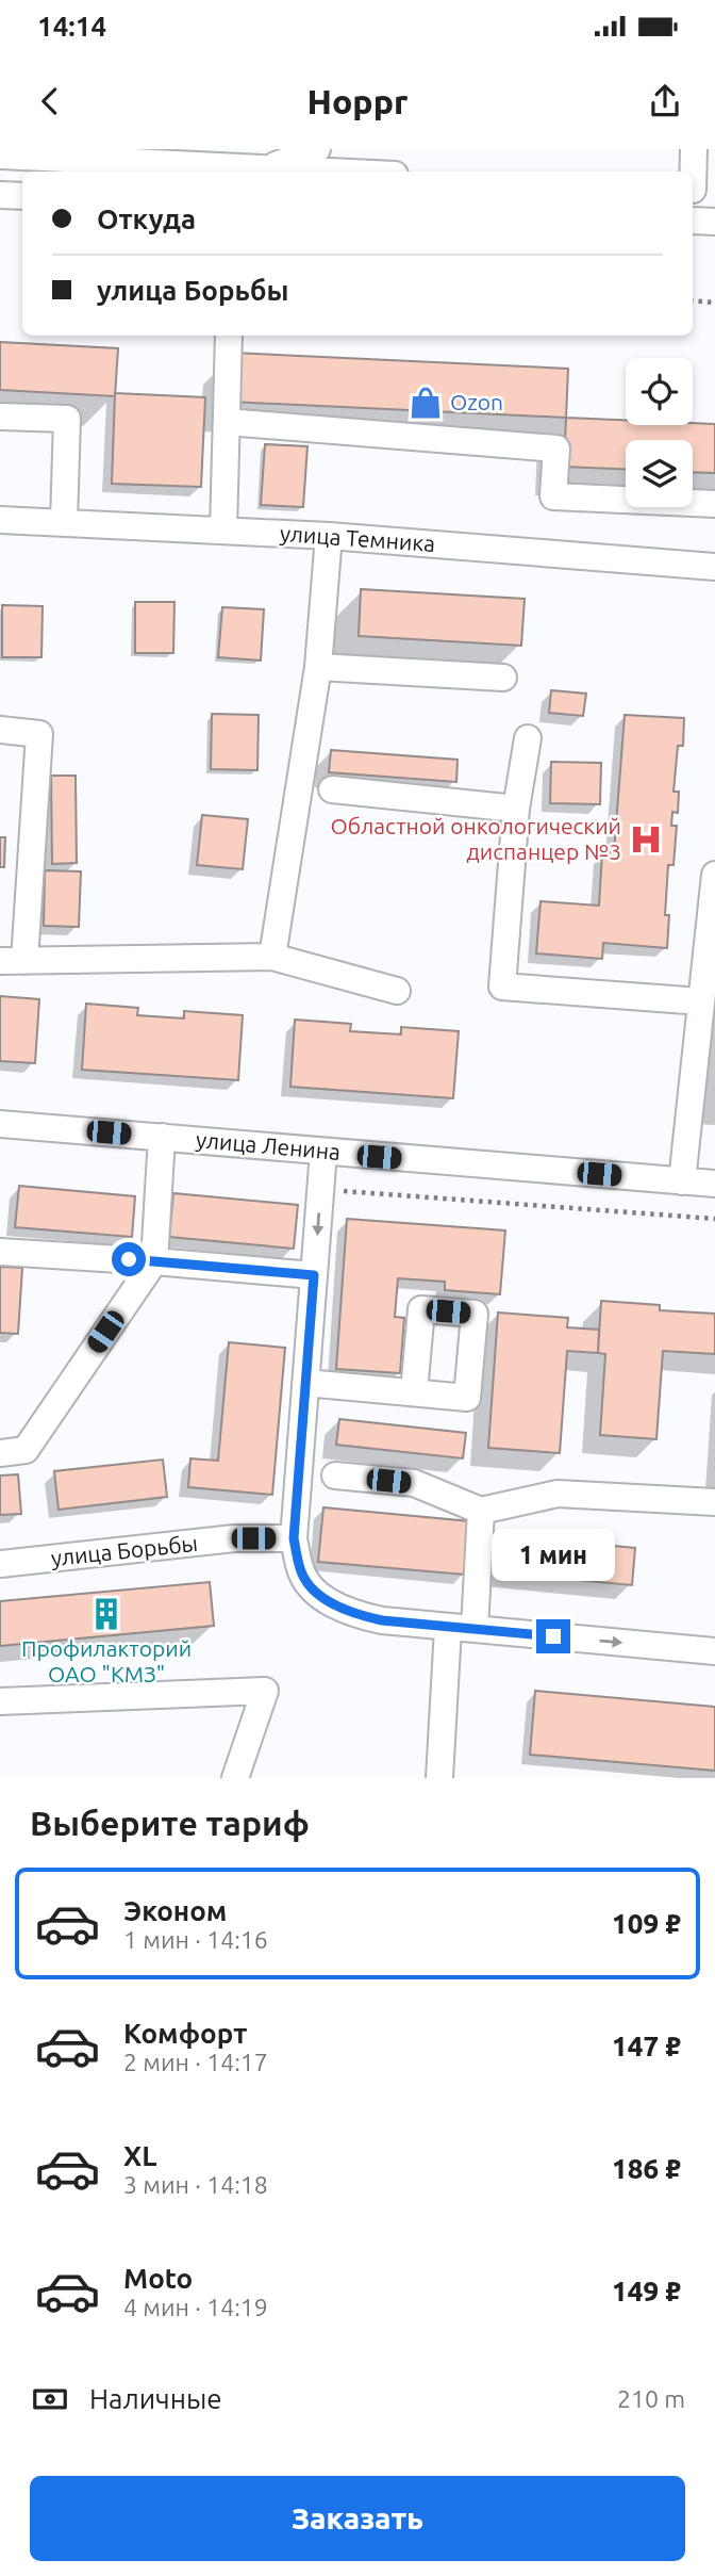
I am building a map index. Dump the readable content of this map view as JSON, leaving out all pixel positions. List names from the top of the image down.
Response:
{
  "streets": {
    "street": ["улица Темника", "улица Ленина", "улица Борьбы"]
  },
  "places": {
    "shop": ["Ozon"],
    "hospital": ["Областной онкологический диспанцер №3"],
    "building": ["Профилакторий ОАО \"КМЗ\""]
  },
  "page": {
    "status": "14:14",
    "header": "Hoppr",
    "banner": ["Откуда", "улица Борьбы"],
    "bubble": "1 мин",
    "heading": "Выберите тариф",
    "list": [
      {
        "name": "Эконом",
        "note": "1 мин · 14:16",
        "value": "109 ₽"
      },
      {
        "name": "Комфорт",
        "note": "2 мин · 14:17",
        "value": "147 ₽"
      },
      {
        "name": "XL",
        "note": "3 мин · 14:18",
        "value": "186 ₽"
      },
      {
        "name": "Moto",
        "note": "4 мин · 14:19",
        "value": "149 ₽"
      }
    ],
    "pay": ["Наличные", "210 m"],
    "buttons": "Заказать"
  }
}
